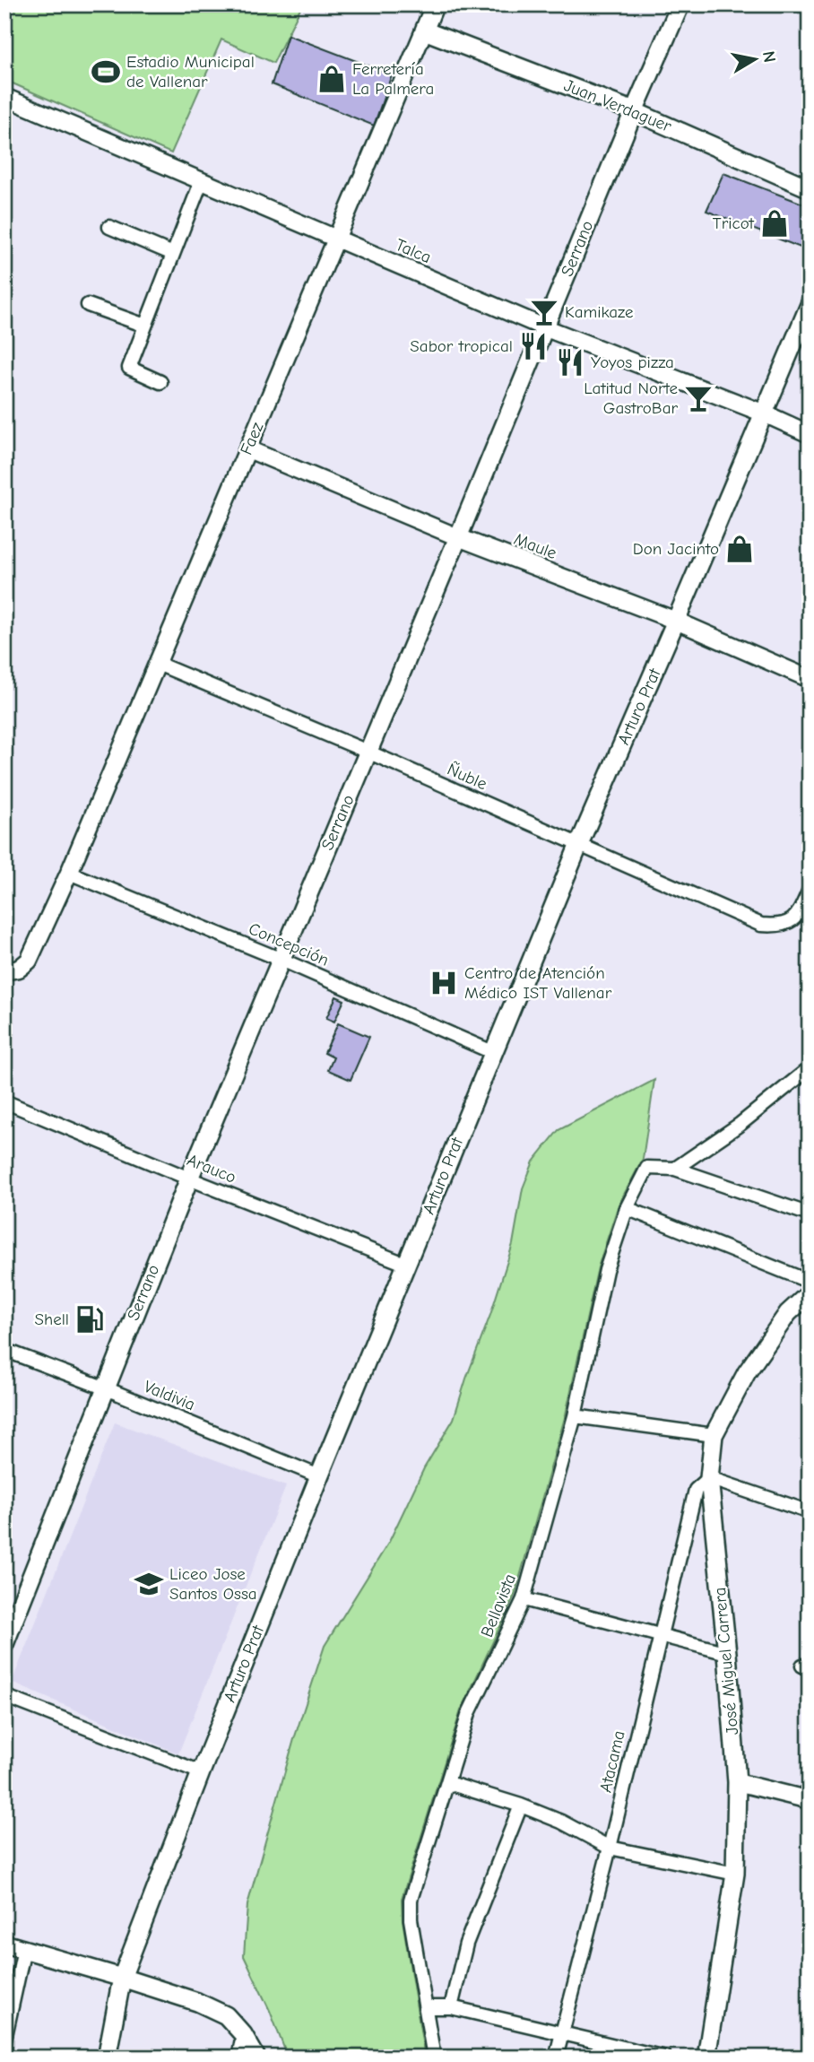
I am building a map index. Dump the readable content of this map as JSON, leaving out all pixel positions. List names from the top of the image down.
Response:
{
  "streets": {
    "main road": [
      "Juan Verdaguer",
      "Serrano",
      "Faez",
      "Arturo Prat",
      "José Miguel Carrera"
    ],
    "street": [
      "Talca",
      "Maule",
      "Ñuble",
      "Concepción",
      "Arauco",
      "Valdivia",
      "Bellavista",
      "Atacama"
    ]
  },
  "crossings": [
    ["Juan Verdaguer", "Serrano"],
    ["Juan Verdaguer", "Faez"],
    ["Serrano", "Talca"],
    ["Serrano", "Maule"],
    ["Serrano", "Ñuble"],
    ["Serrano", "Concepción"],
    ["Serrano", "Arauco"],
    ["Serrano", "Valdivia"],
    ["Talca", "Faez"],
    ["Talca", "Arturo Prat"],
    ["Faez", "Maule"],
    ["Faez", "Ñuble"],
    ["Faez", "Concepción"],
    ["Maule", "Arturo Prat"],
    ["Arturo Prat", "Ñuble"],
    ["Arturo Prat", "Concepción"],
    ["Arturo Prat", "Arauco"],
    ["Arturo Prat", "Valdivia"],
    ["José Miguel Carrera", "Atacama"]
  ],
  "places": {
    "sports": ["Estadio Municipal de Vallenar"],
    "shop": ["Ferretería La Palmera", "Tricot", "Don Jacinto"],
    "bar": ["Kamikaze", "Latitud Norte GastroBar"],
    "restaurant": ["Sabor tropical", "Yoyos pizza"],
    "hospital": ["Centro de Atención Médico IST Vallenar"],
    "fuel station": ["Shell"],
    "school or university": ["Liceo Jose Santos Ossa"]
  },
  "north": "right"
}
